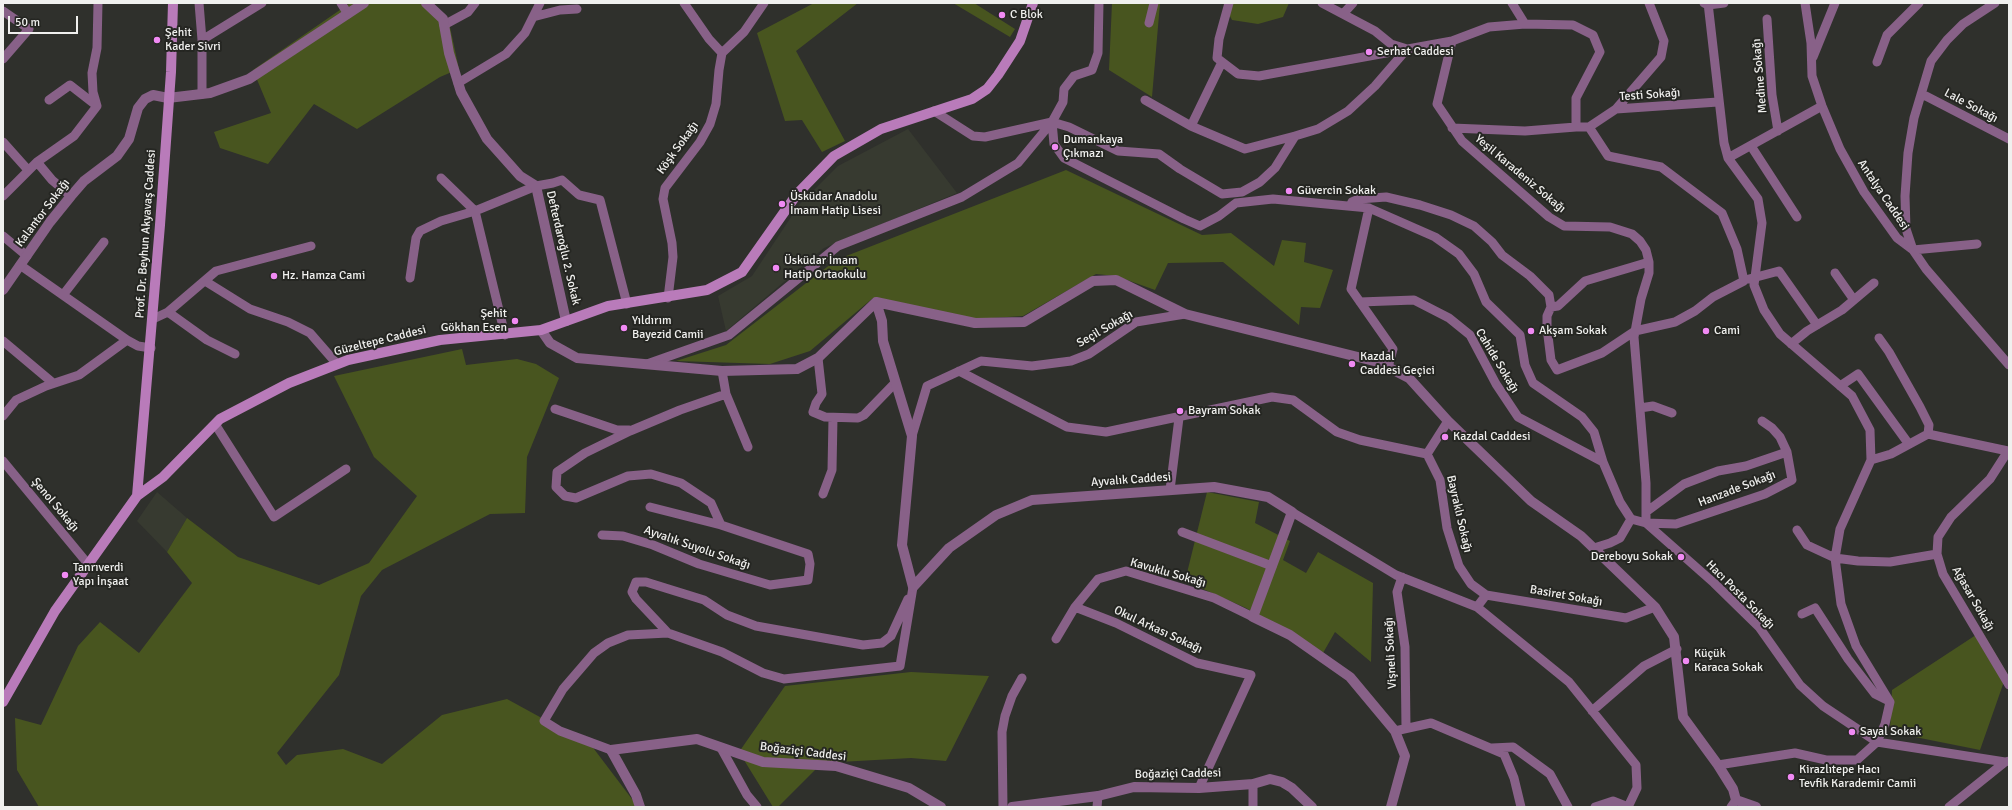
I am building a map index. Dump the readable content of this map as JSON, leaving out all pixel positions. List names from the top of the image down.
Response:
{
  "streets": {
    "main road": ["Prof. Dr. Beyhun Akyavaş Caddesi", "Güzeltepe Caddesi"],
    "street": [
      "Medine Sokağı",
      "Testi Sokağı",
      "Lale Sokağı",
      "Köşk Sokağı",
      "Yeşil Karadeniz Sokağı",
      "Antalya Caddesi",
      "Kalantor Sokağı",
      "Defterdaroğlu 2. Sokak",
      "Seçil Sokağı",
      "Cahide Sokağı",
      "Ayvalık Caddesi",
      "Hanzade Sokağı",
      "Şenol Sokağı",
      "Bayraklı Sokağı",
      "Ayvalık Suyolu Sokağı",
      "Kavuklu Sokağı",
      "Hacı Posta Sokağı",
      "Basiret Sokağı",
      "Ağasar Sokağı",
      "Okul Arkası Sokağı",
      "Vişneli Sokağı",
      "Boğaziçi Caddesi"
    ]
  },
  "crossings": [
    ["Köşk Sokağı", "Güzeltepe Caddesi"],
    ["Kalantor Sokağı", "Prof. Dr. Beyhun Akyavaş Caddesi"],
    ["Prof. Dr. Beyhun Akyavaş Caddesi", "Güzeltepe Caddesi"],
    ["Defterdaroğlu 2. Sokak", "Güzeltepe Caddesi"],
    ["Hanzade Sokağı", "Hacı Posta Sokağı"],
    ["Bayraklı Sokağı", "Basiret Sokağı"],
    ["Kavuklu Sokağı", "Okul Arkası Sokağı"],
    ["Okul Arkası Sokağı", "Boğaziçi Caddesi"]
  ],
  "places": [
    "C Blok",
    "Şehit Kader Sivri",
    "Serhat Caddesi",
    "Dumankaya Çıkmazı",
    "Güvercin Sokak",
    "Üsküdar Anadolu İmam Hatip Lisesi",
    "Üsküdar İmam Hatip Ortaokulu",
    "Hz. Hamza Cami",
    "Şehit Gökhan Esen",
    "Yıldırım Bayezid Camii",
    "Akşam Sokak",
    "Cami",
    "Kazdal Caddesi Geçici",
    "Bayram Sokak",
    "Kazdal Caddesi",
    "Dereboyu Sokak",
    "Tanrıverdi Yapı İnşaat",
    "Küçük Karaca Sokak",
    "Sayal Sokak",
    "Kirazlıtepe Hacı Tevfik Karademir Camii"
  ],
  "scale_bar": "50 m"
}
